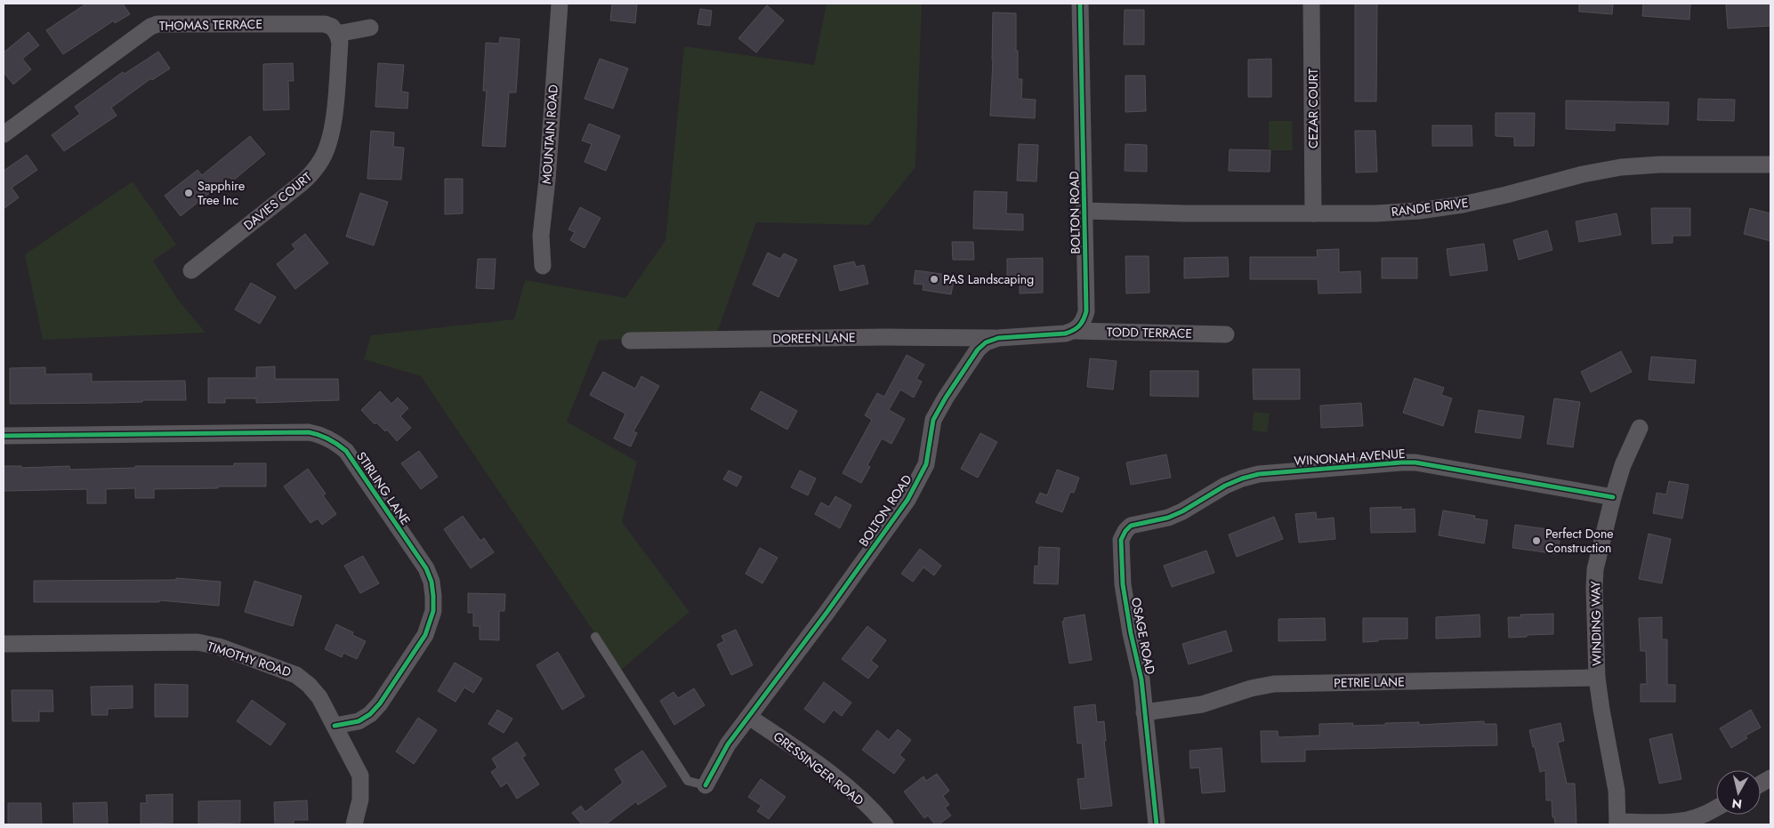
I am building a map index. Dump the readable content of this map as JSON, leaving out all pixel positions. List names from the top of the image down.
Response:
{
  "streets": {
    "street": [
      "THOMAS TERRACE",
      "CEZAR COURT",
      "MOUNTAIN ROAD",
      "DAVIES COURT",
      "RANDE DRIVE",
      "BOLTON ROAD",
      "TODD TERRACE",
      "DOREEN LANE",
      "WINONAH AVENUE",
      "STIRLING LANE",
      "WINDING WAY",
      "OSAGE ROAD",
      "TIMOTHY ROAD",
      "PETRIE LANE",
      "GRESSINGER ROAD"
    ]
  },
  "crossings": [
    ["THOMAS TERRACE", "DAVIES COURT"],
    ["CEZAR COURT", "RANDE DRIVE"],
    ["RANDE DRIVE", "BOLTON ROAD"],
    ["BOLTON ROAD", "TODD TERRACE"],
    ["BOLTON ROAD", "DOREEN LANE"],
    ["BOLTON ROAD", "GRESSINGER ROAD"],
    ["WINONAH AVENUE", "WINDING WAY"],
    ["WINONAH AVENUE", "OSAGE ROAD"],
    ["STIRLING LANE", "TIMOTHY ROAD"],
    ["WINDING WAY", "PETRIE LANE"],
    ["OSAGE ROAD", "PETRIE LANE"]
  ],
  "places": ["Sapphire Tree Inc", "PAS Landscaping", "Perfect Done Construction"],
  "north": "bottom"
}
